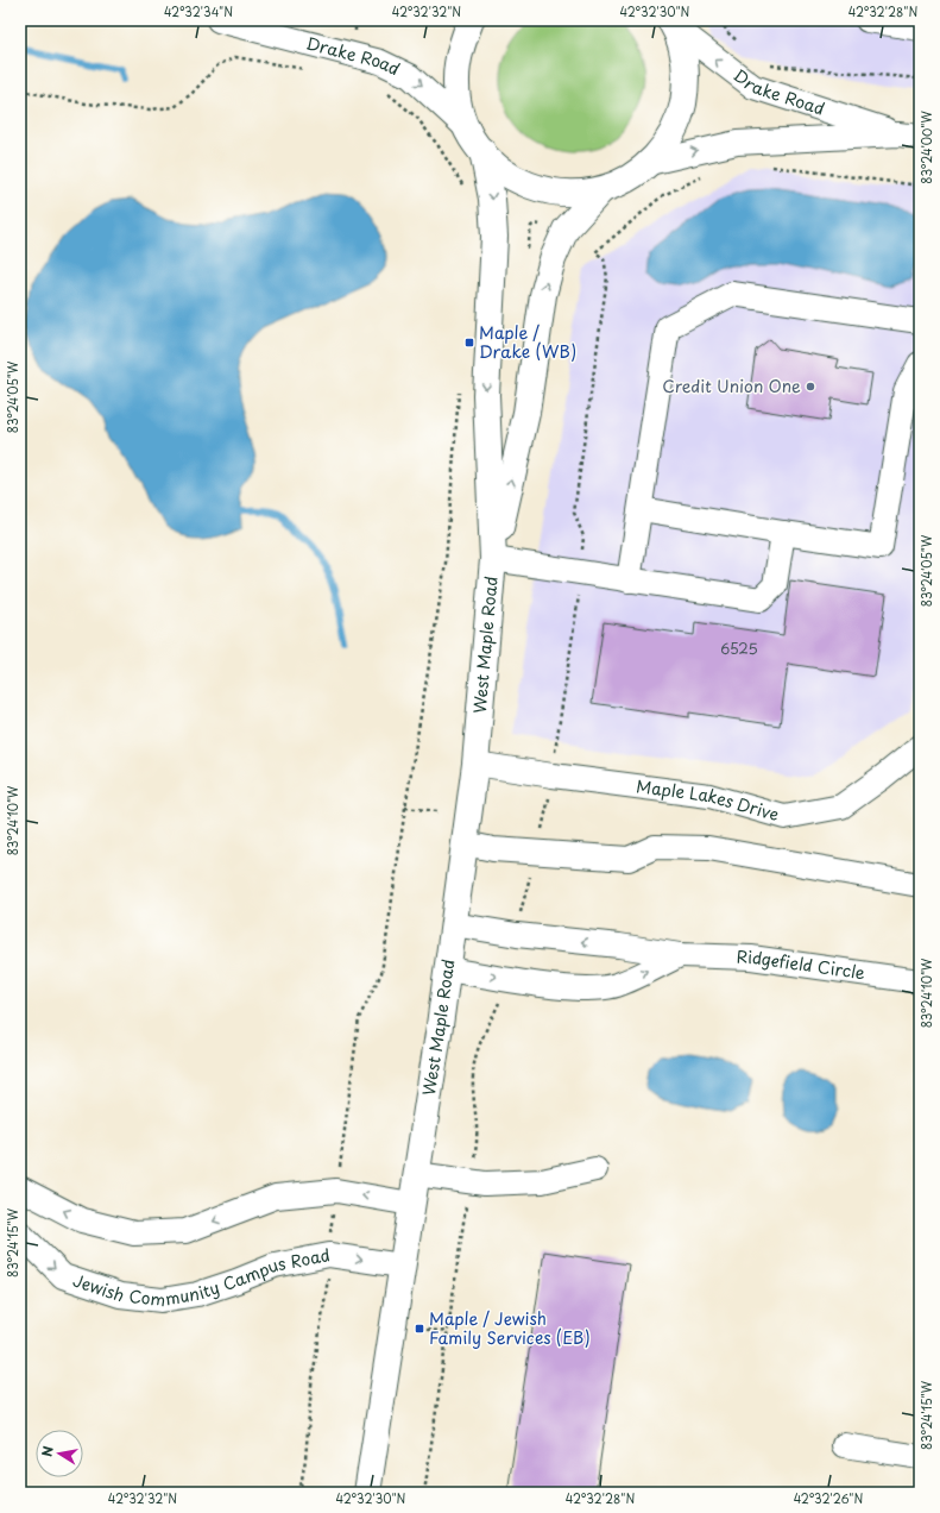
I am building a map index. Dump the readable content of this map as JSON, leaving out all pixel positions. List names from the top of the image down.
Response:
{
  "streets": {
    "main road": ["West Maple Road"],
    "street": [
      "Drake Road",
      "Maple Lakes Drive",
      "Ridgefield Circle",
      "Jewish Community Campus Road"
    ]
  },
  "crossings": [
    ["West Maple Road", "Maple Lakes Drive"],
    ["West Maple Road", "Ridgefield Circle"],
    ["West Maple Road", "Jewish Community Campus Road"]
  ],
  "places": {
    "transit": ["Maple / Drake (WB)", "Maple / Jewish Family Services (EB)"],
    "other": ["Credit Union One"]
  },
  "house_numbers": ["6525"],
  "north": "left",
  "coordinates": [
    "42°32'34\"N",
    "42°32'32\"N",
    "42°32'30\"N",
    "42°32'28\"N",
    "83°24'00\"W",
    "83°24'05\"W",
    "83°24'10\"W",
    "83°24'15\"W",
    "42°32'26\"N"
  ]
}
